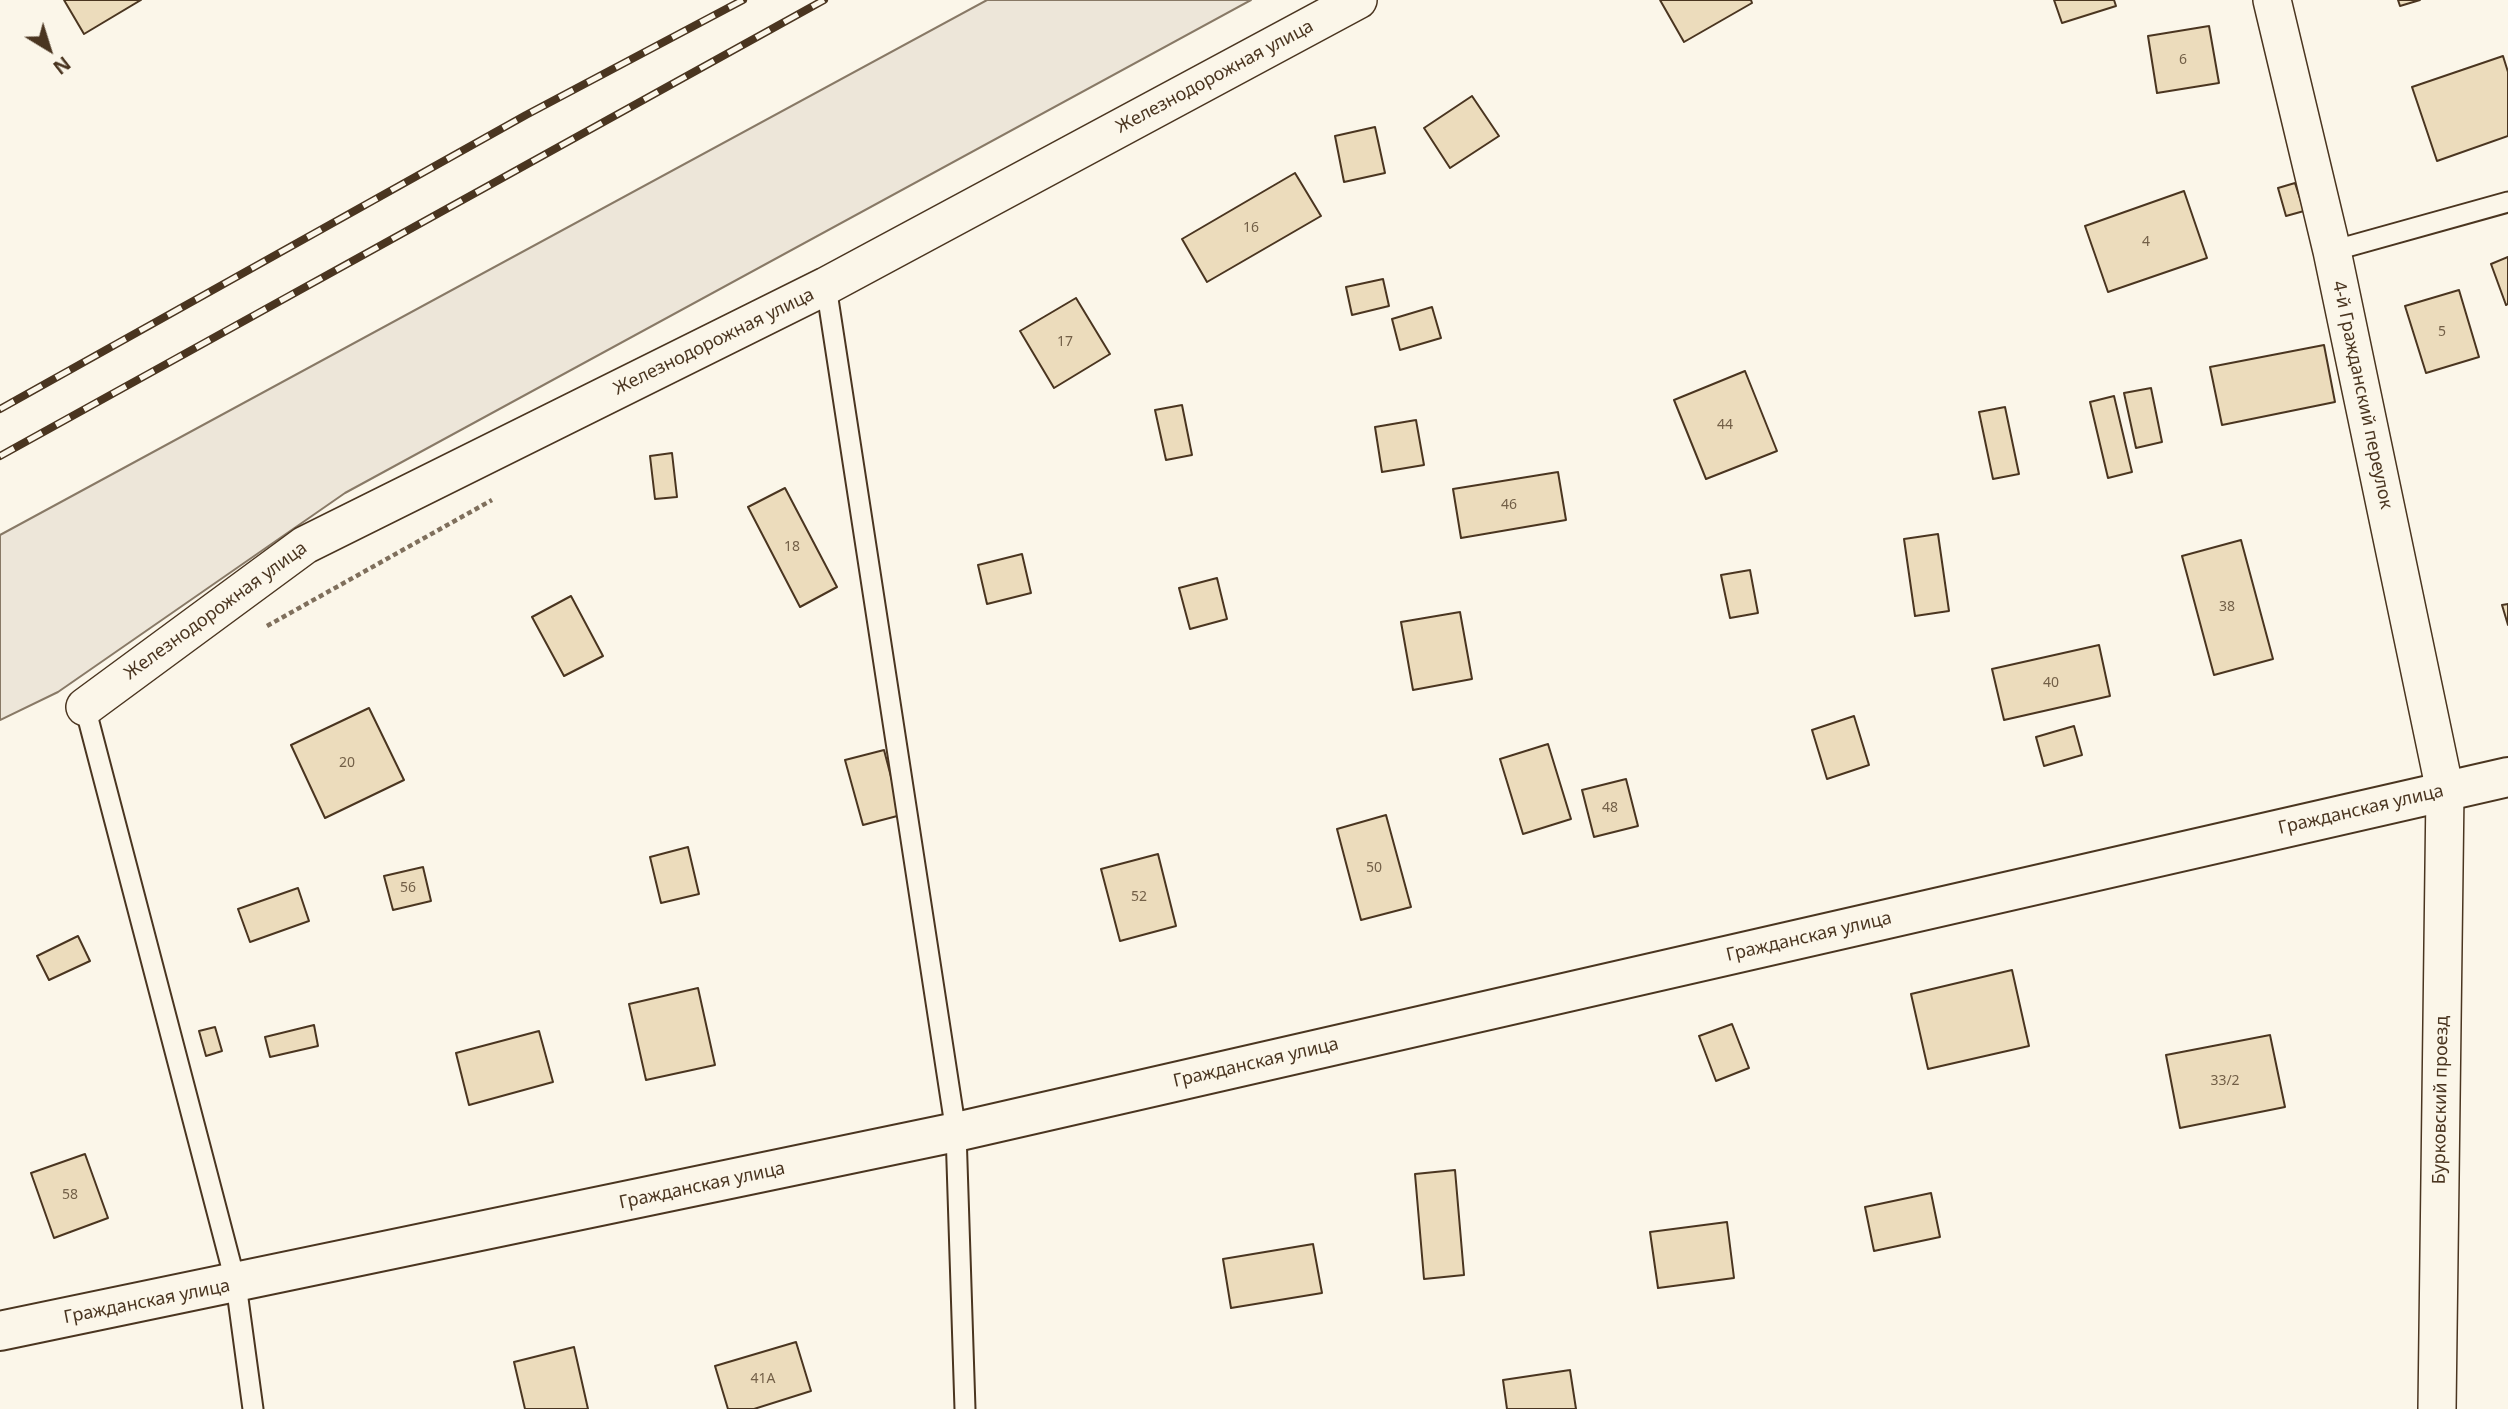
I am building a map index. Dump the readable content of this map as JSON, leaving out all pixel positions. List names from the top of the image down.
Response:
{
  "streets": {
    "street": [
      "Железнодорожная улица",
      "4-й Гражданский переулок",
      "Гражданская улица",
      "Бурковский проезд"
    ]
  },
  "crossings": [
    ["4-й Гражданский переулок", "Гражданская улица"],
    ["4-й Гражданский переулок", "Бурковский проезд"],
    ["Гражданская улица", "Бурковский проезд"]
  ],
  "house_numbers": [
    "6",
    "16",
    "4",
    "5",
    "17",
    "44",
    "46",
    "18",
    "38",
    "40",
    "20",
    "48",
    "50",
    "56",
    "52",
    "33/2",
    "58",
    "41А"
  ],
  "north": "bottom right"
}
